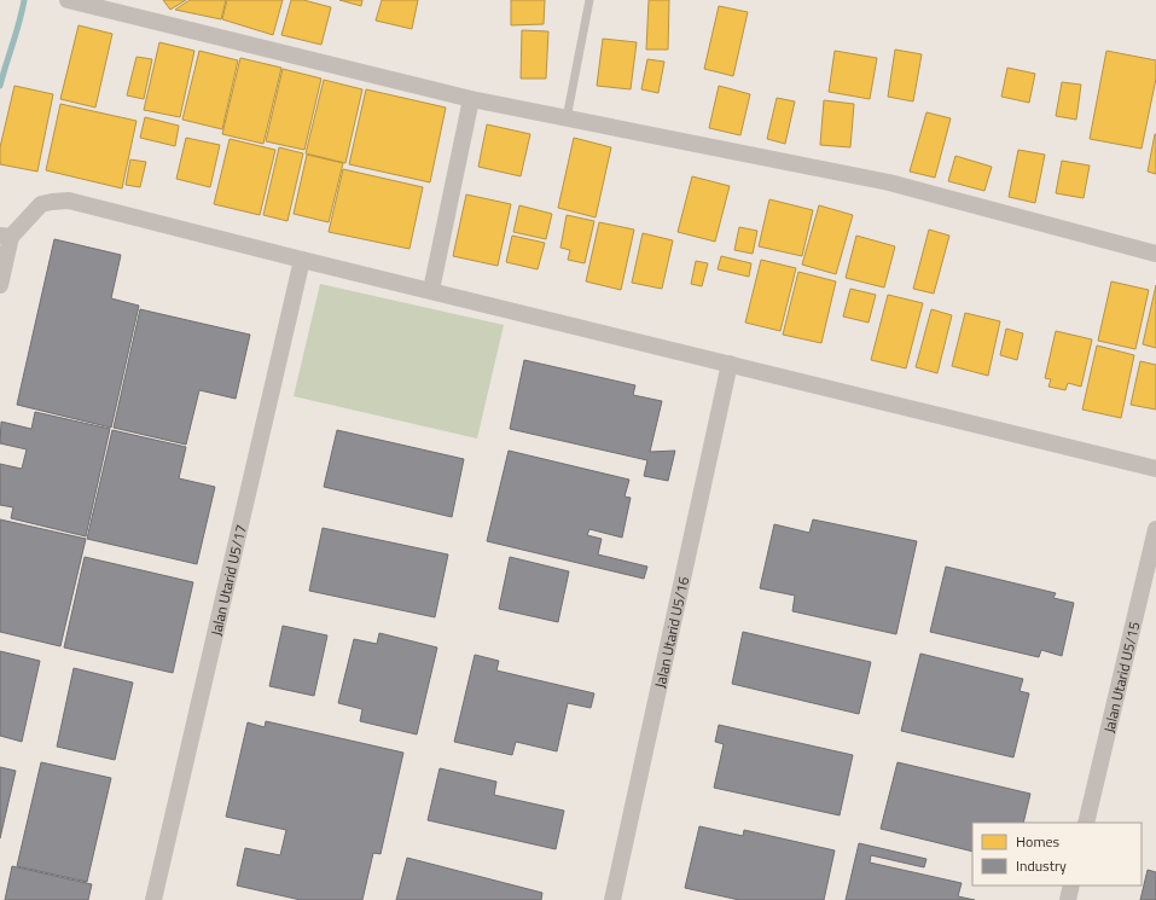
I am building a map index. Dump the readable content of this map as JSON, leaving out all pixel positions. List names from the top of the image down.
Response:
{
  "streets": {
    "street": ["Jalan Utarid U5/17", "Jalan Utarid U5/16", "Jalan Utarid U5/15"]
  },
  "legend": ["Homes", "Industry"]
}
